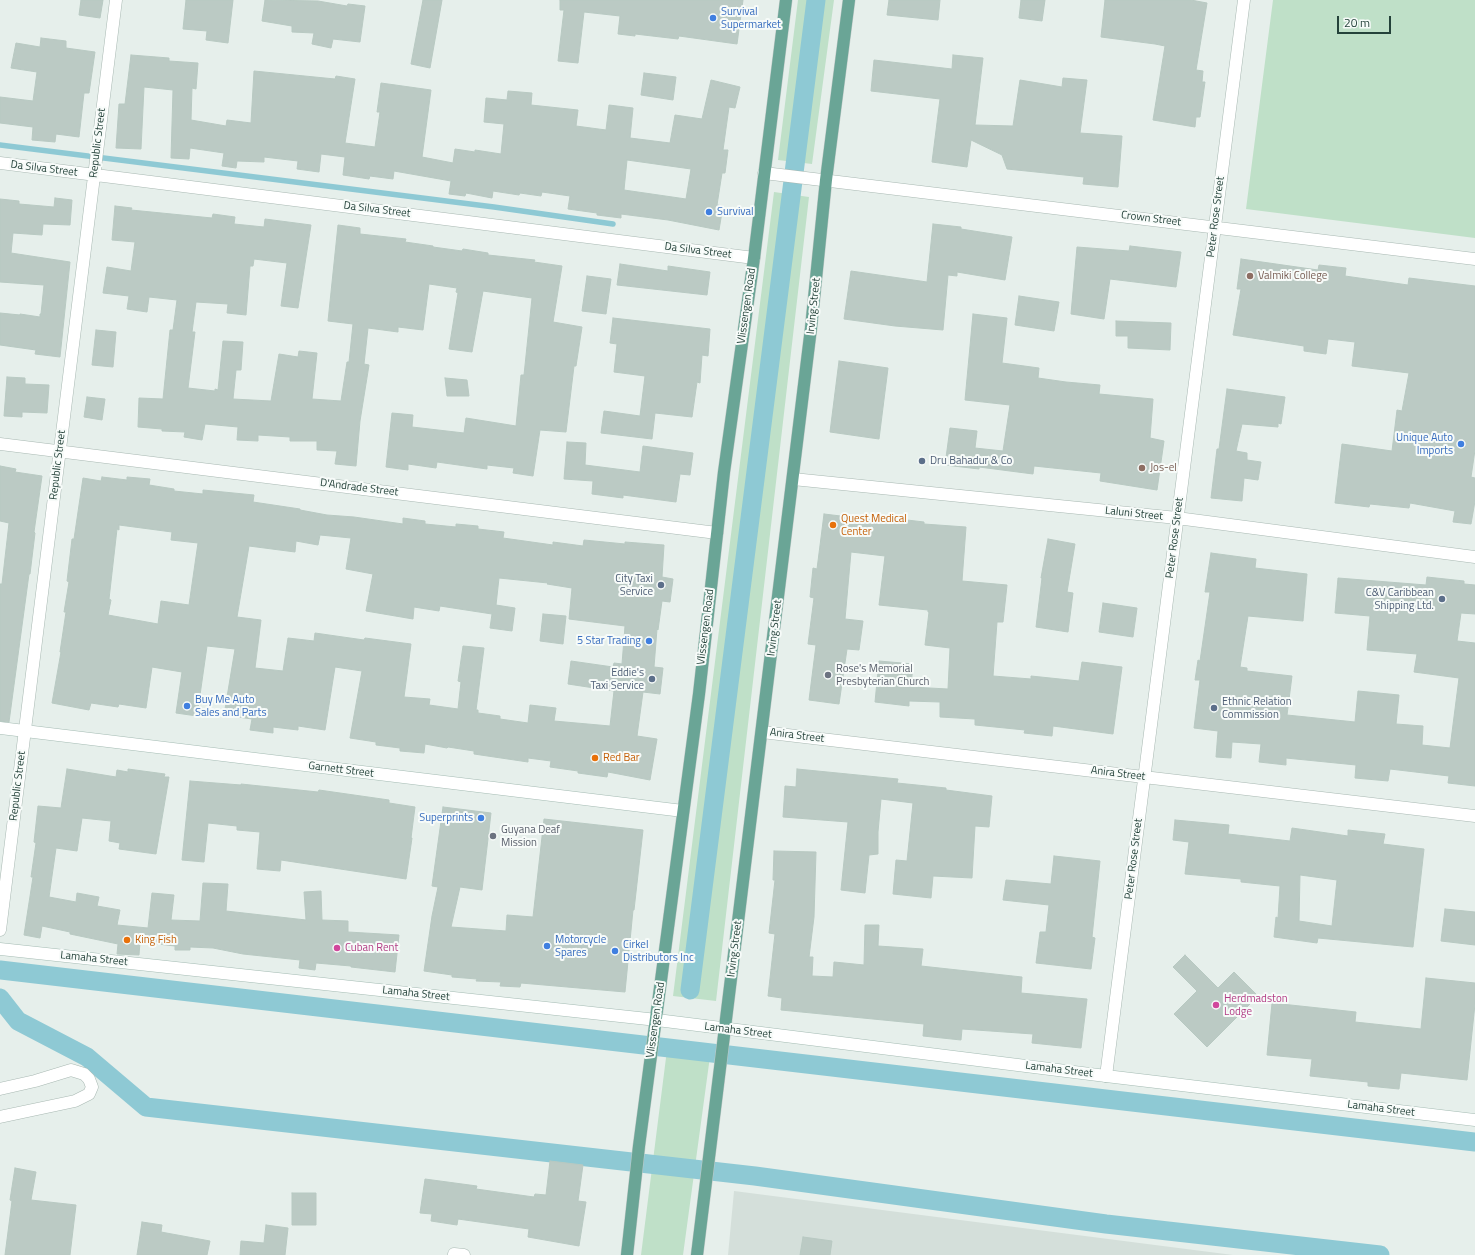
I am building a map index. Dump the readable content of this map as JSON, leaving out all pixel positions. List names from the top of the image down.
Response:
{
  "streets": {
    "main road": ["Vlissengen Road", "Irving Street"],
    "street": [
      "Republic Street",
      "Da Silva Street",
      "Peter Rose Street",
      "Crown Street",
      "D'Andrade Street",
      "Laluni Street",
      "Anira Street",
      "Garnett Street",
      "Lamaha Street"
    ]
  },
  "crossings": [
    ["Republic Street", "Da Silva Street"],
    ["Republic Street", "D'Andrade Street"],
    ["Republic Street", "Garnett Street"],
    ["Da Silva Street", "Vlissengen Road"],
    ["Peter Rose Street", "Crown Street"],
    ["Peter Rose Street", "Laluni Street"],
    ["Peter Rose Street", "Anira Street"],
    ["Peter Rose Street", "Lamaha Street"],
    ["Crown Street", "Vlissengen Road"],
    ["Crown Street", "Irving Street"],
    ["Vlissengen Road", "D'Andrade Street"],
    ["Vlissengen Road", "Garnett Street"],
    ["Vlissengen Road", "Lamaha Street"],
    ["Irving Street", "Laluni Street"],
    ["Irving Street", "Anira Street"],
    ["Irving Street", "Lamaha Street"]
  ],
  "places": [
    "Survival Supermarket",
    "Survival",
    "Valmiki College",
    "Unique Auto Imports",
    "Dru Bahadur & Co",
    "Jos-el",
    "Quest Medical Center",
    "City Taxi Service",
    "C&V Caribbean Shipping Ltd.",
    "5 Star Trading",
    "Rose's Memorial Presbyterian Church",
    "Eddie's Taxi Service",
    "Buy Me Auto Sales and Parts",
    "Ethnic Relation Commission",
    "Red Bar",
    "Superprints",
    "Guyana Deaf Mission",
    "King Fish",
    "Motorcycle Spares",
    "Cuban Rent",
    "Cirkel Distributors Inc",
    "Herdmadston Lodge"
  ],
  "scale_bar": "20 m"
}
